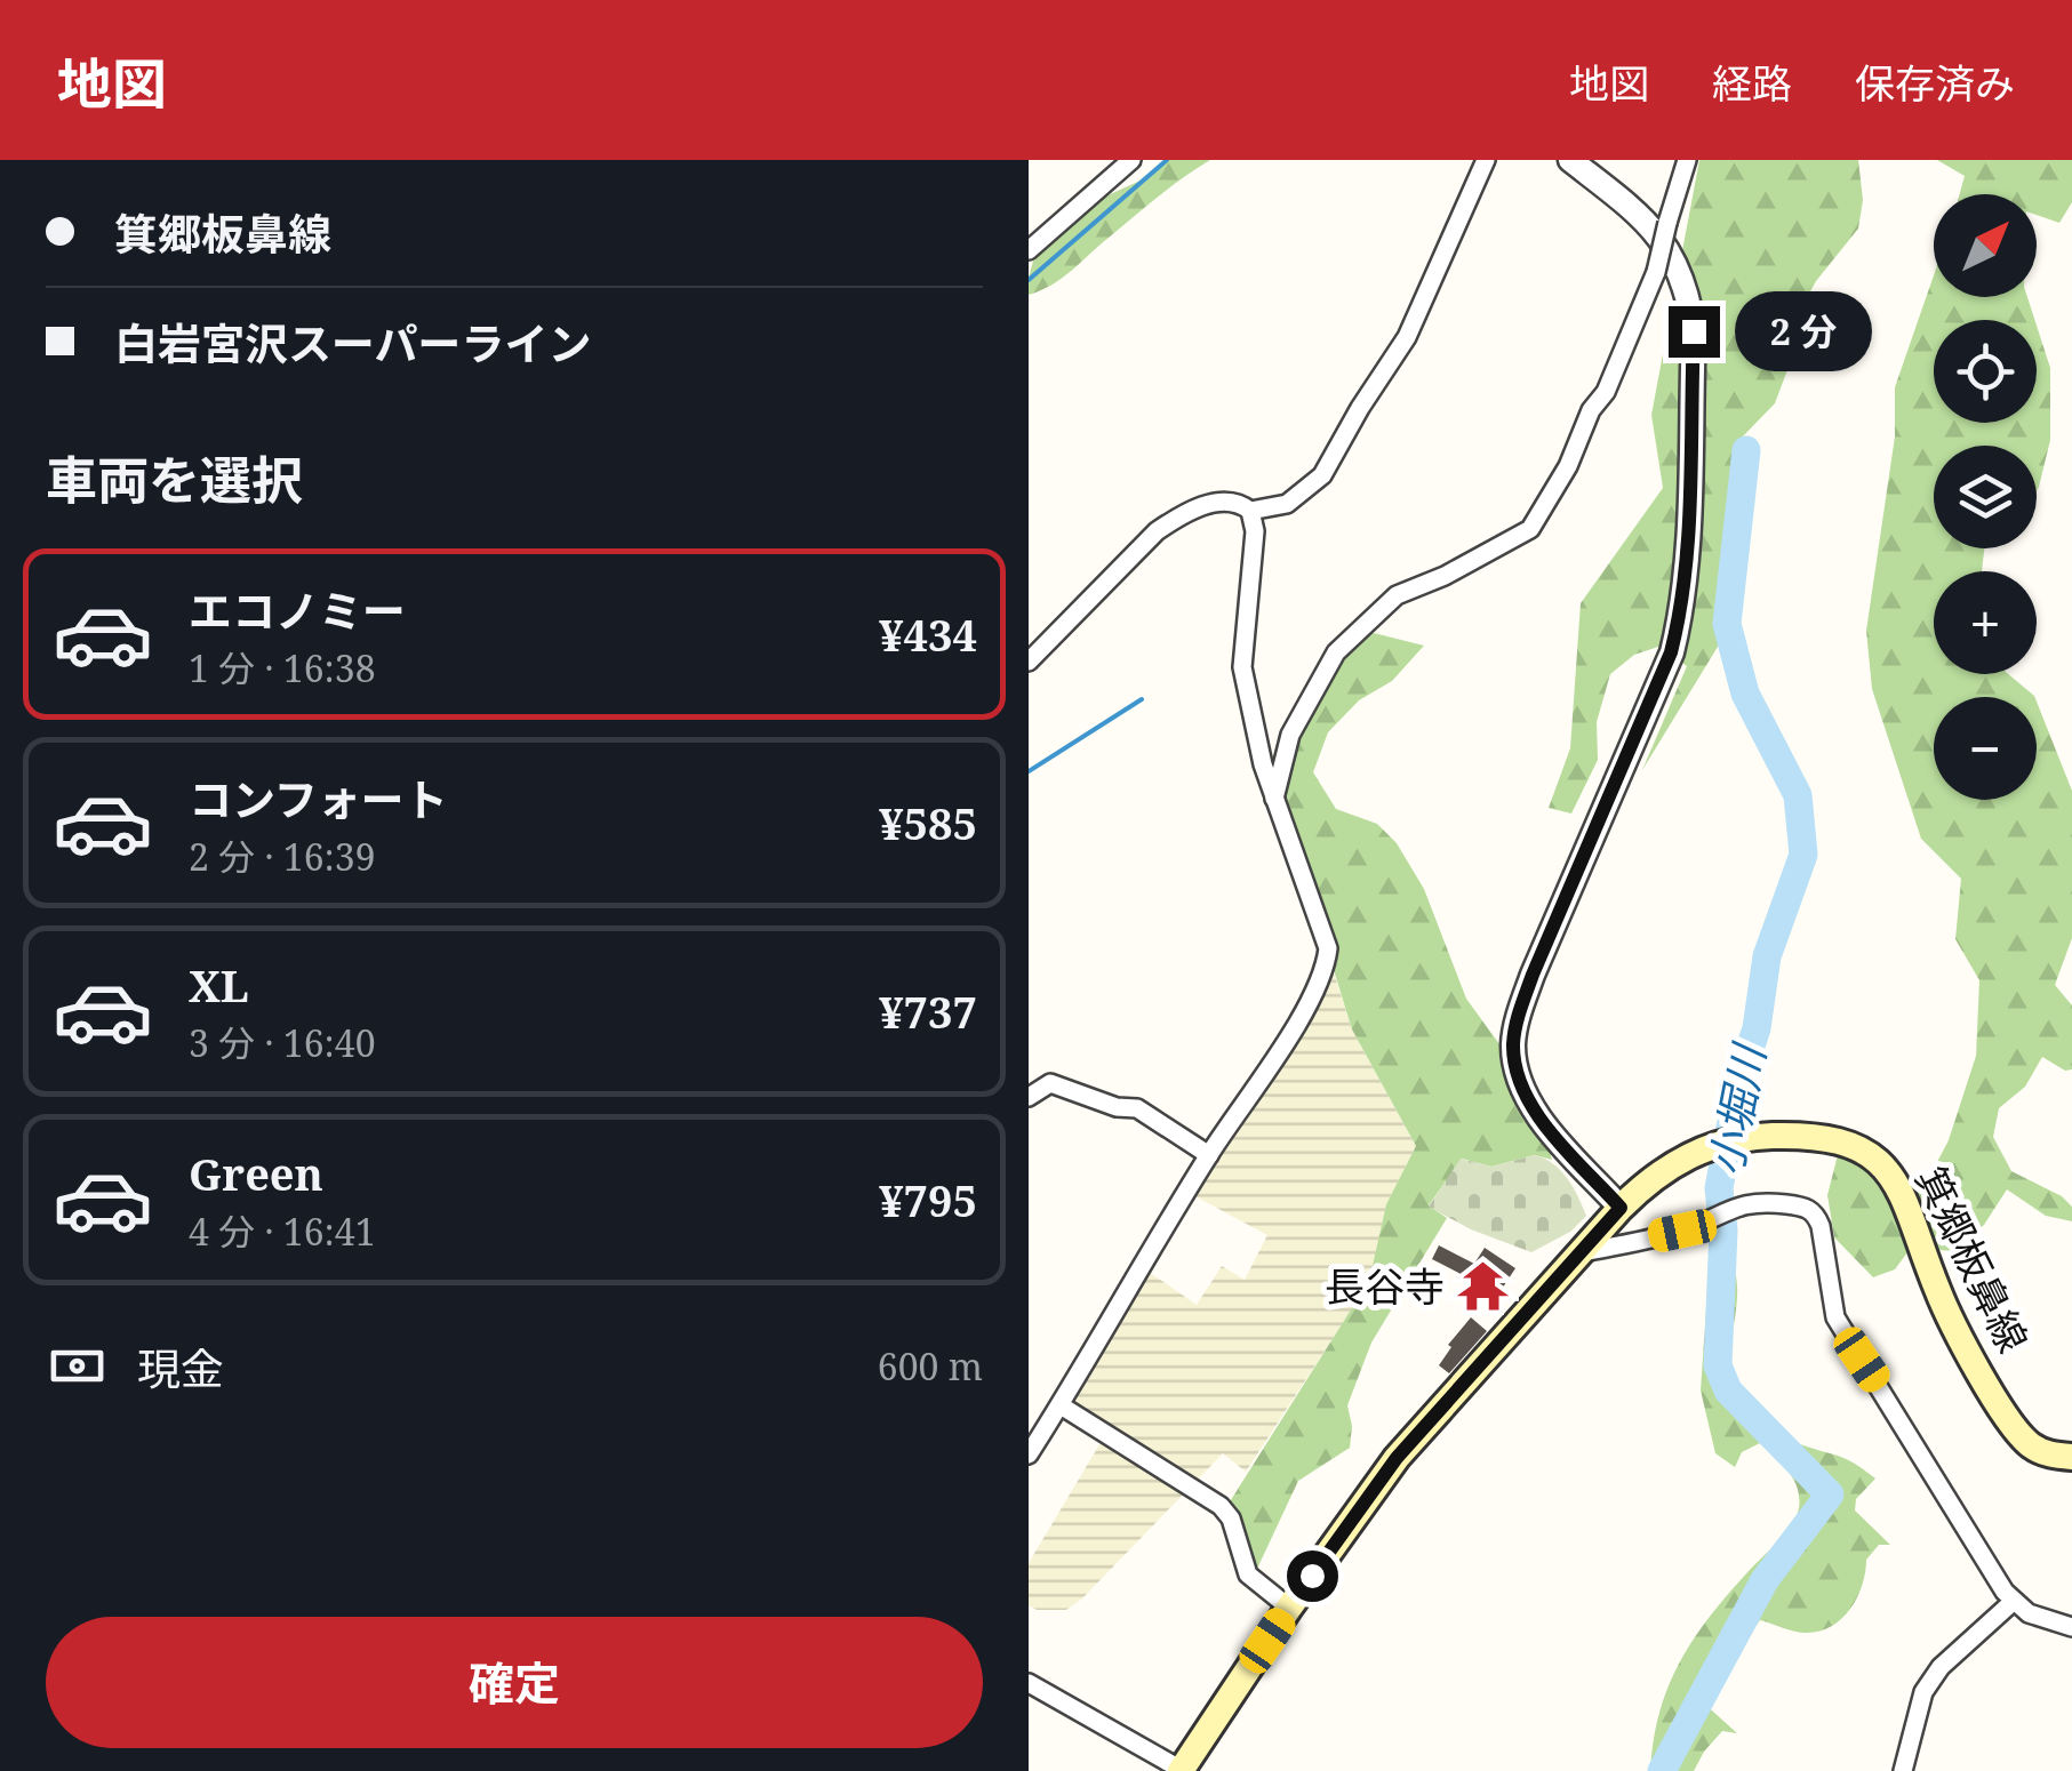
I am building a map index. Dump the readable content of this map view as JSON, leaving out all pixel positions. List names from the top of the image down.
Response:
{
  "streets": {
    "main road": ["箕郷板鼻線"]
  },
  "water": ["小堀川"],
  "places": {
    "temple": ["長谷寺"]
  },
  "north": "top right",
  "page": {
    "header": "地図",
    "nav": ["地図", "経路", "保存済み"],
    "banner": ["箕郷板鼻線", "白岩宮沢スーパーライン"],
    "map_buttons": ["+", "−"],
    "bubble": "2 分",
    "heading": "車両を選択",
    "list": [
      {
        "name": "エコノミー",
        "note": "1 分 · 16:38",
        "value": "¥434"
      },
      {
        "name": "コンフォート",
        "note": "2 分 · 16:39",
        "value": "¥585"
      },
      {
        "name": "XL",
        "note": "3 分 · 16:40",
        "value": "¥737"
      },
      {
        "name": "Green",
        "note": "4 分 · 16:41",
        "value": "¥795"
      }
    ],
    "pay": ["現金", "600 m"],
    "buttons": "確定"
  }
}
